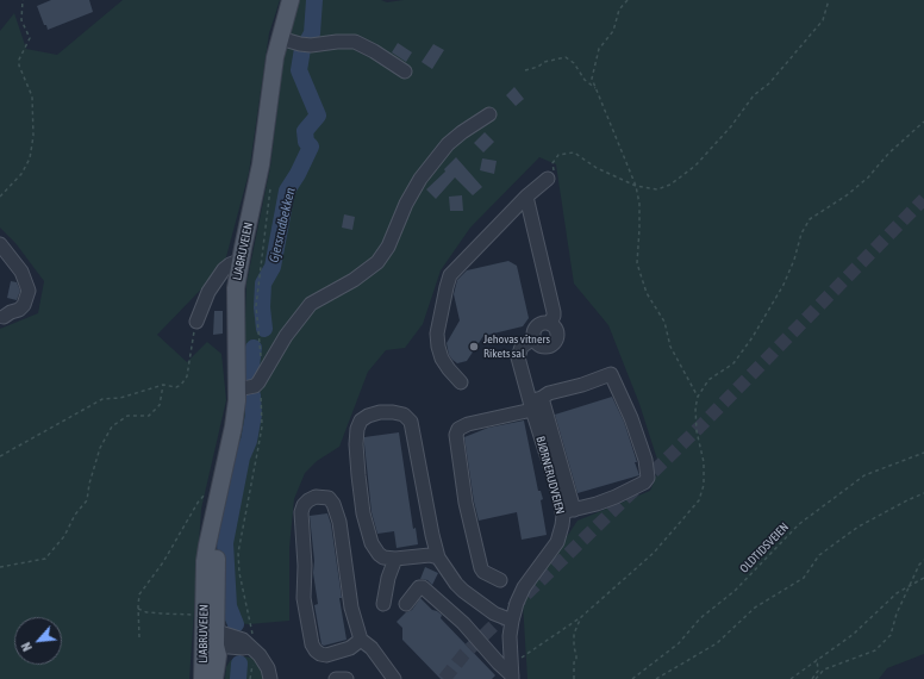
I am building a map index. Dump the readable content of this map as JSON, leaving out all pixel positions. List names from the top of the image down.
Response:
{
  "streets": {
    "main road": ["LJABRUVEIEN"],
    "street": ["BJØRNERUDVEIEN"],
    "path": ["OLDTIDSVEIEN"]
  },
  "water": ["Gjersrudbekken"],
  "places": ["Jehovas vitners Rikets sal"],
  "north": "bottom left"
}
